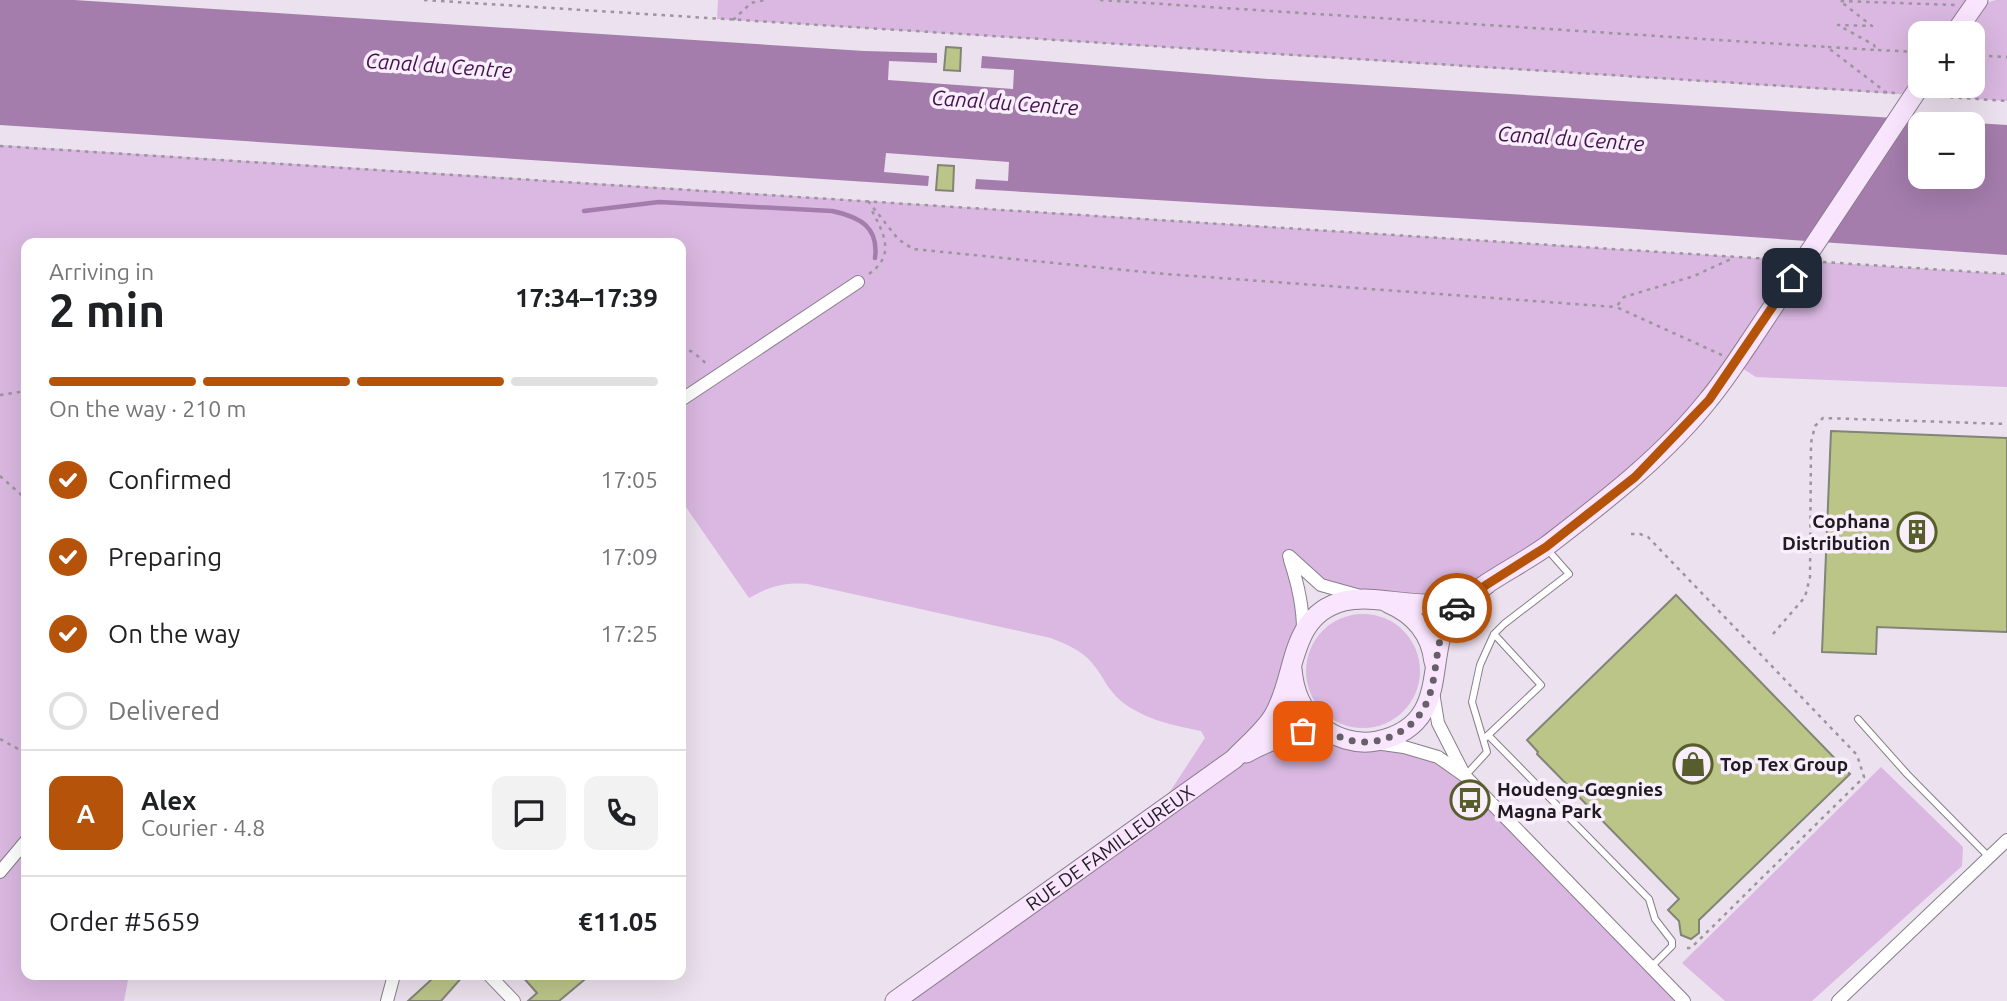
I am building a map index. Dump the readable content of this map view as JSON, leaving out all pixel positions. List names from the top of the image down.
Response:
{
  "streets": {
    "street": ["RUE DE FAMILLEUREUX"]
  },
  "water": ["Canal du Centre"],
  "places": {
    "building": ["Cophana Distribution"],
    "shop": ["Top Tex Group"],
    "bus stop": ["Houdeng-Gœgnies Magna Park"]
  },
  "page": {
    "map_buttons": ["+", "−"],
    "heading": ["2 min", "Arriving in", "17:34–17:39"],
    "panel": [
      "Alex",
      "Courier · 4.8",
      "Order #5659",
      "€11.05"
    ],
    "bar": "On the way · 210 m",
    "list": [
      ["Confirmed", "17:05"],
      ["Preparing", "17:09"],
      ["On the way", "17:25"],
      "Delivered"
    ],
    "round": "A"
  }
}
